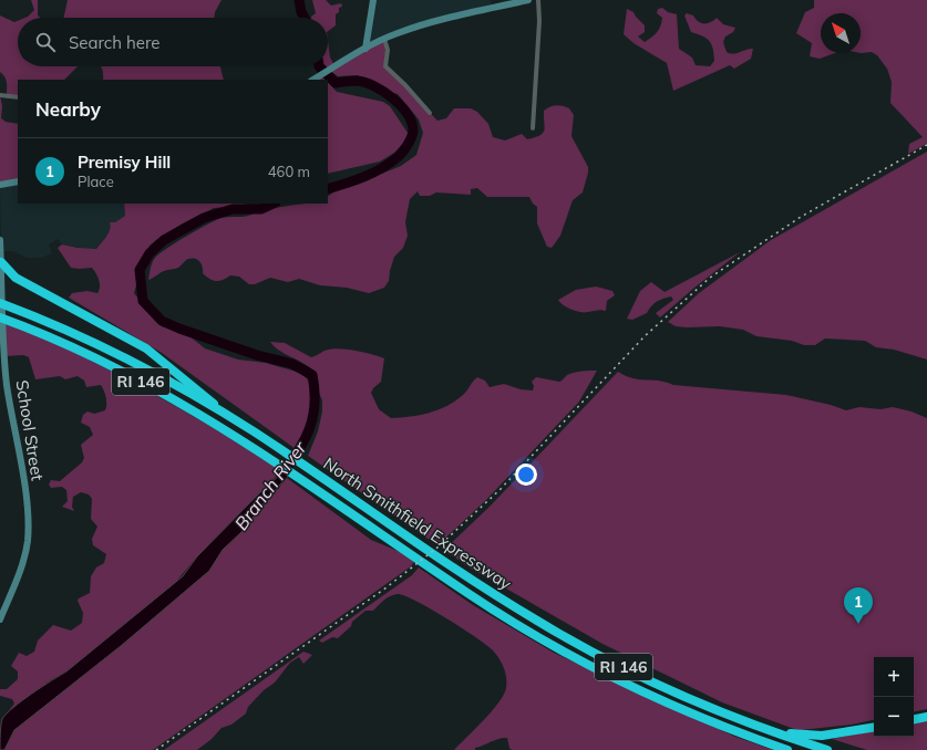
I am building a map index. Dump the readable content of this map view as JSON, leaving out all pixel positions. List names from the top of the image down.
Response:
{
  "streets": {
    "highway": ["RI 146", "North Smithfield Expressway"],
    "street": ["School Street"]
  },
  "water": ["Branch River"],
  "north": "top left",
  "page": {
    "search": "Search here",
    "heading": "Nearby",
    "list": [
      {
        "mark": "1",
        "name": "Premisy Hill",
        "note": "Place",
        "value": "460 m"
      }
    ],
    "pins": "1",
    "map_buttons": ["+", "−"]
  }
}
